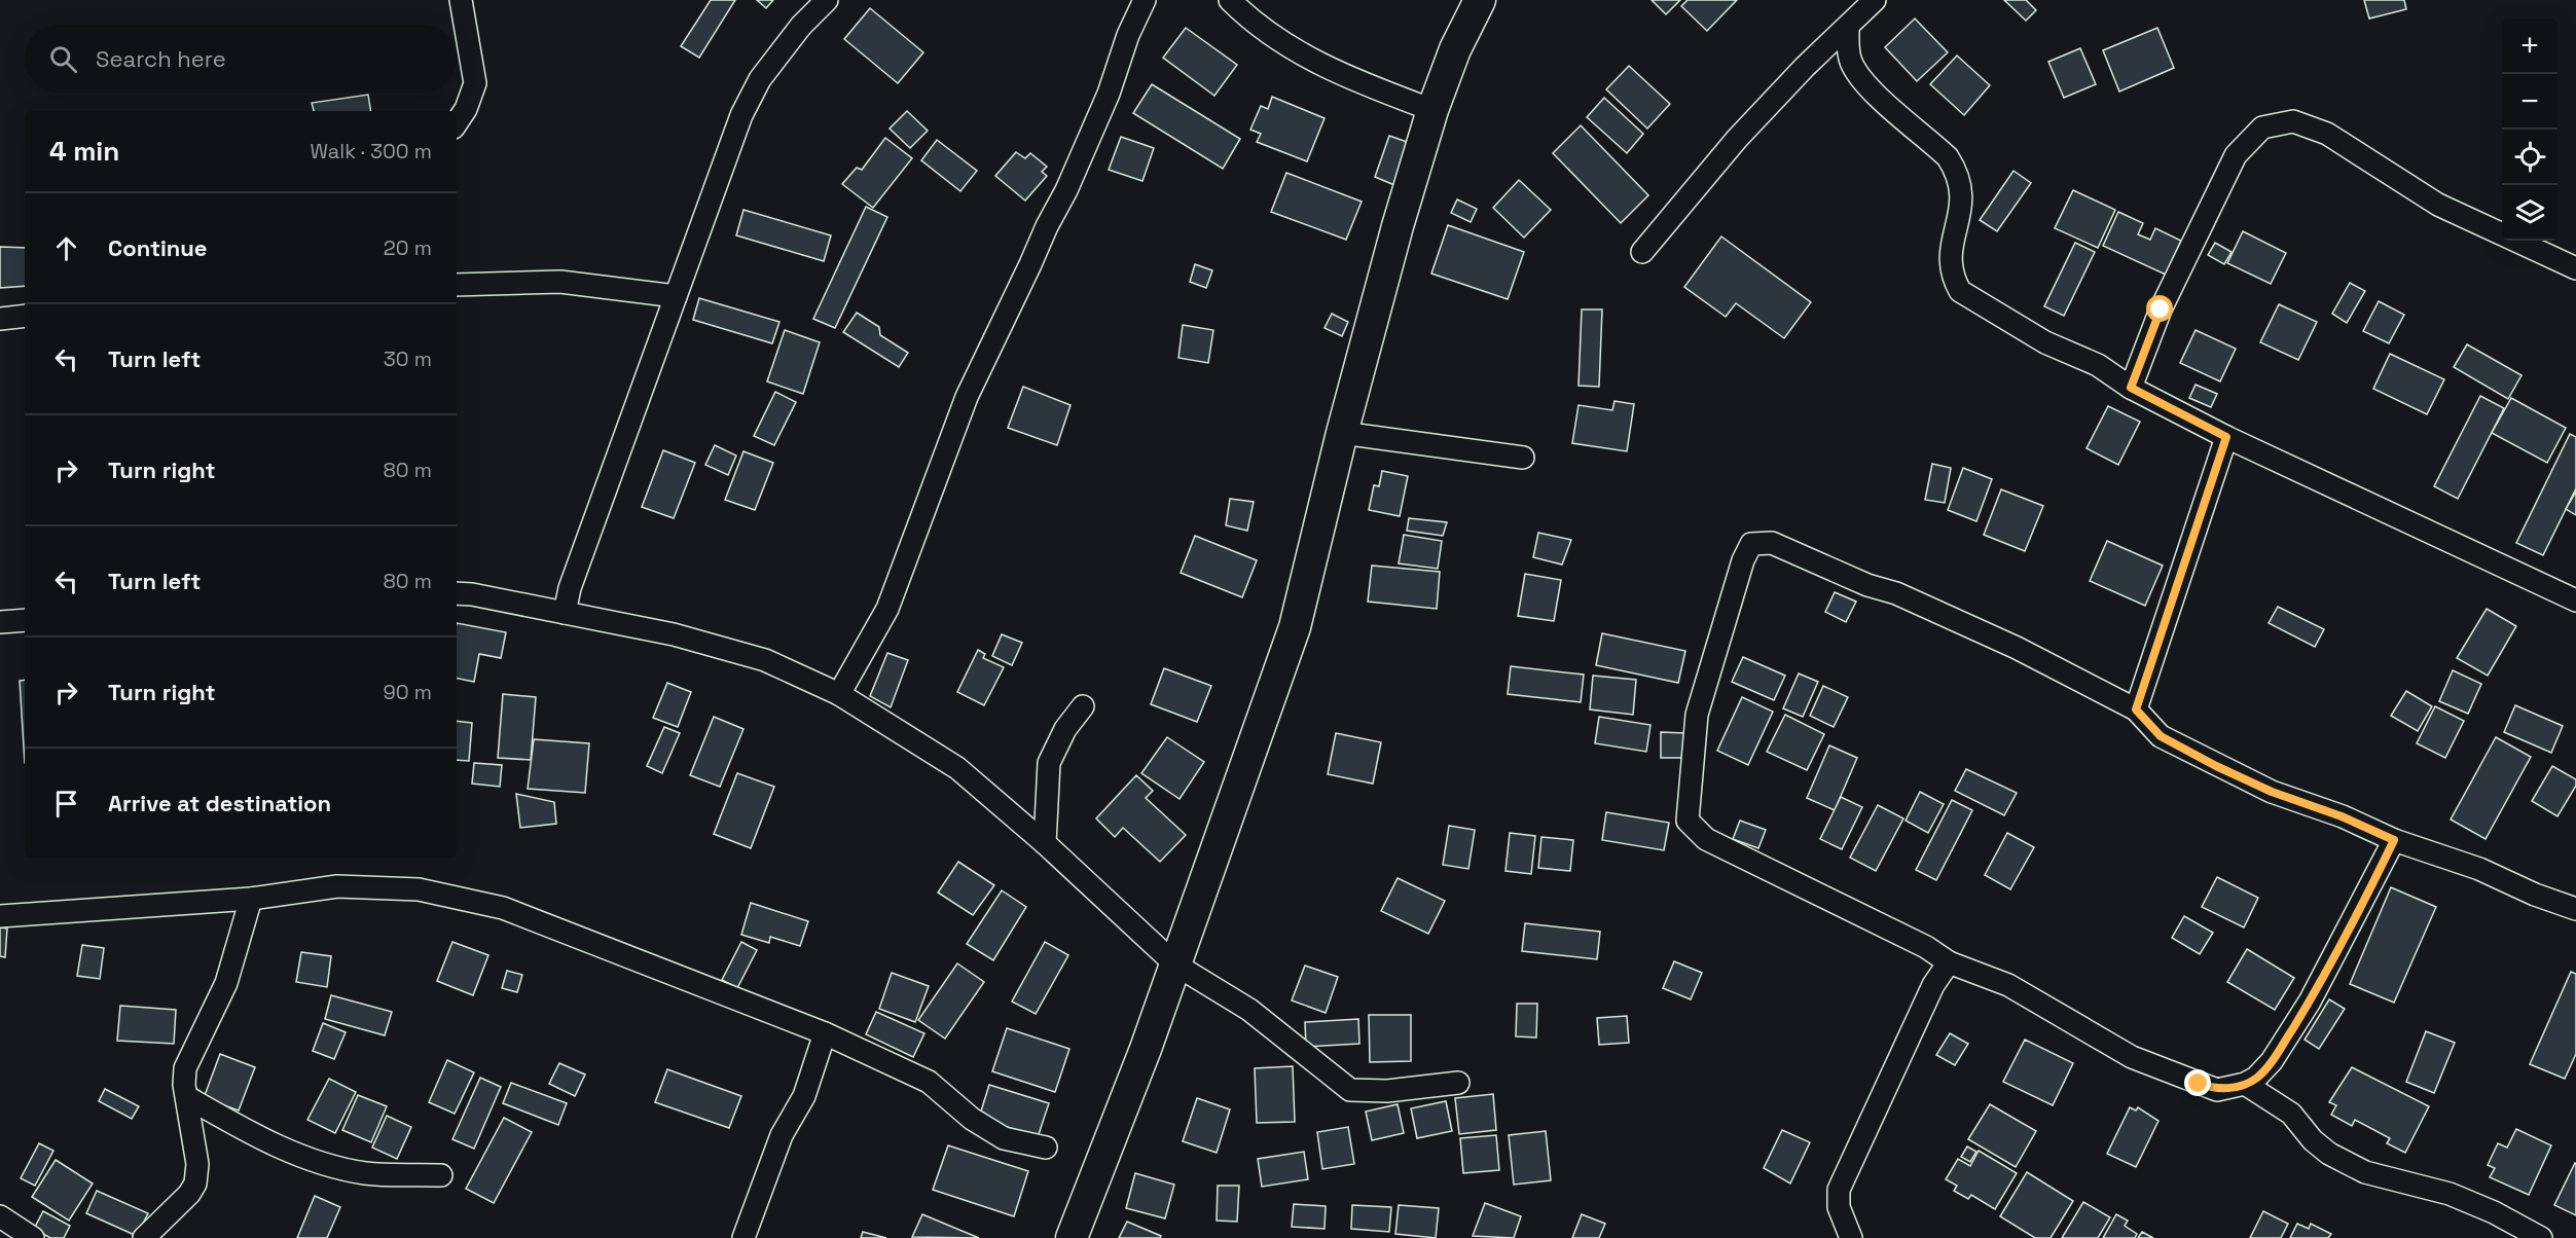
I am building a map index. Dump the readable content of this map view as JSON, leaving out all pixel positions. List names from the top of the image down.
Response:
{
  "page": {
    "map_buttons": ["+", "−"],
    "search": "Search here",
    "heading": ["4 min", "Walk · 300 m"],
    "list": [
      ["Continue", "20 m"],
      ["Turn left", "30 m"],
      ["Turn right", "80 m"],
      ["Turn left", "80 m"],
      ["Turn right", "90 m"],
      "Arrive at destination"
    ]
  }
}
